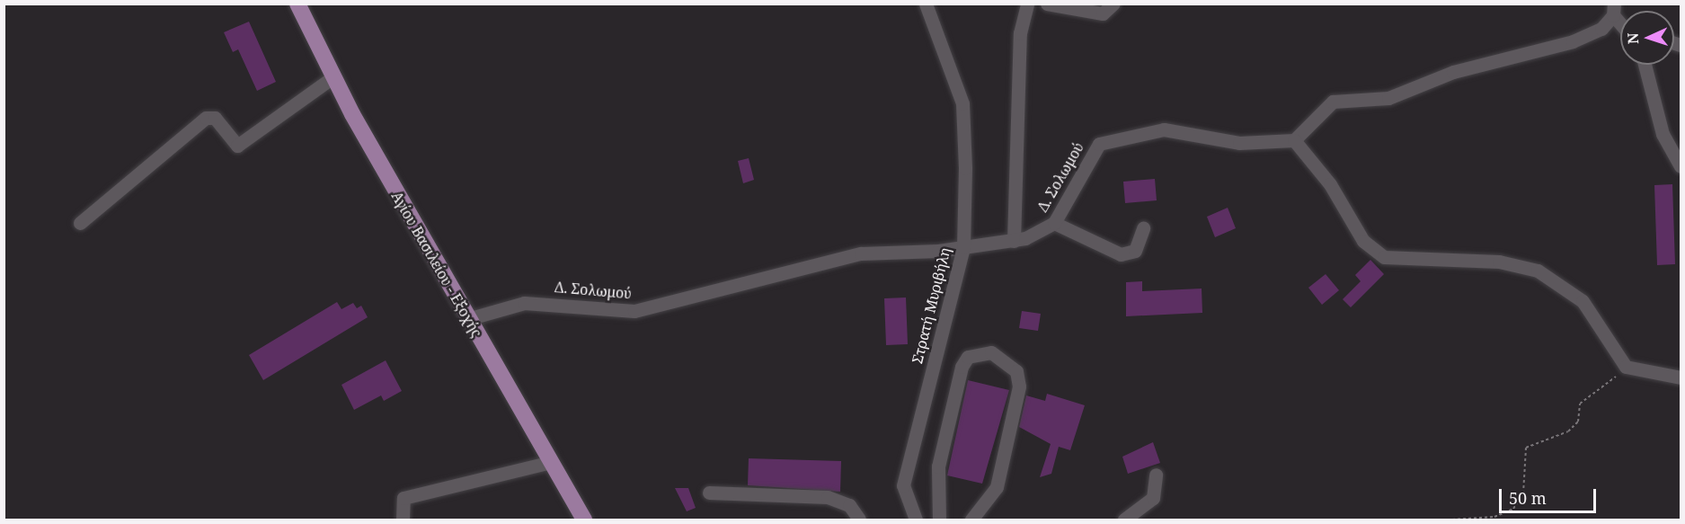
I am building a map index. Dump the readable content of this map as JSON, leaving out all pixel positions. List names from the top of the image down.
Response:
{
  "streets": {
    "main road": ["Αγίου Βασιλείου - Εξοχής"],
    "street": ["Δ. Σολωμού", "Στρατή Μυριβήλη"]
  },
  "crossings": [
    ["Δ. Σολωμού", "Αγίου Βασιλείου - Εξοχής"],
    ["Δ. Σολωμού", "Στρατή Μυριβήλη"]
  ],
  "scale_bar": "50 m",
  "north": "left"
}
